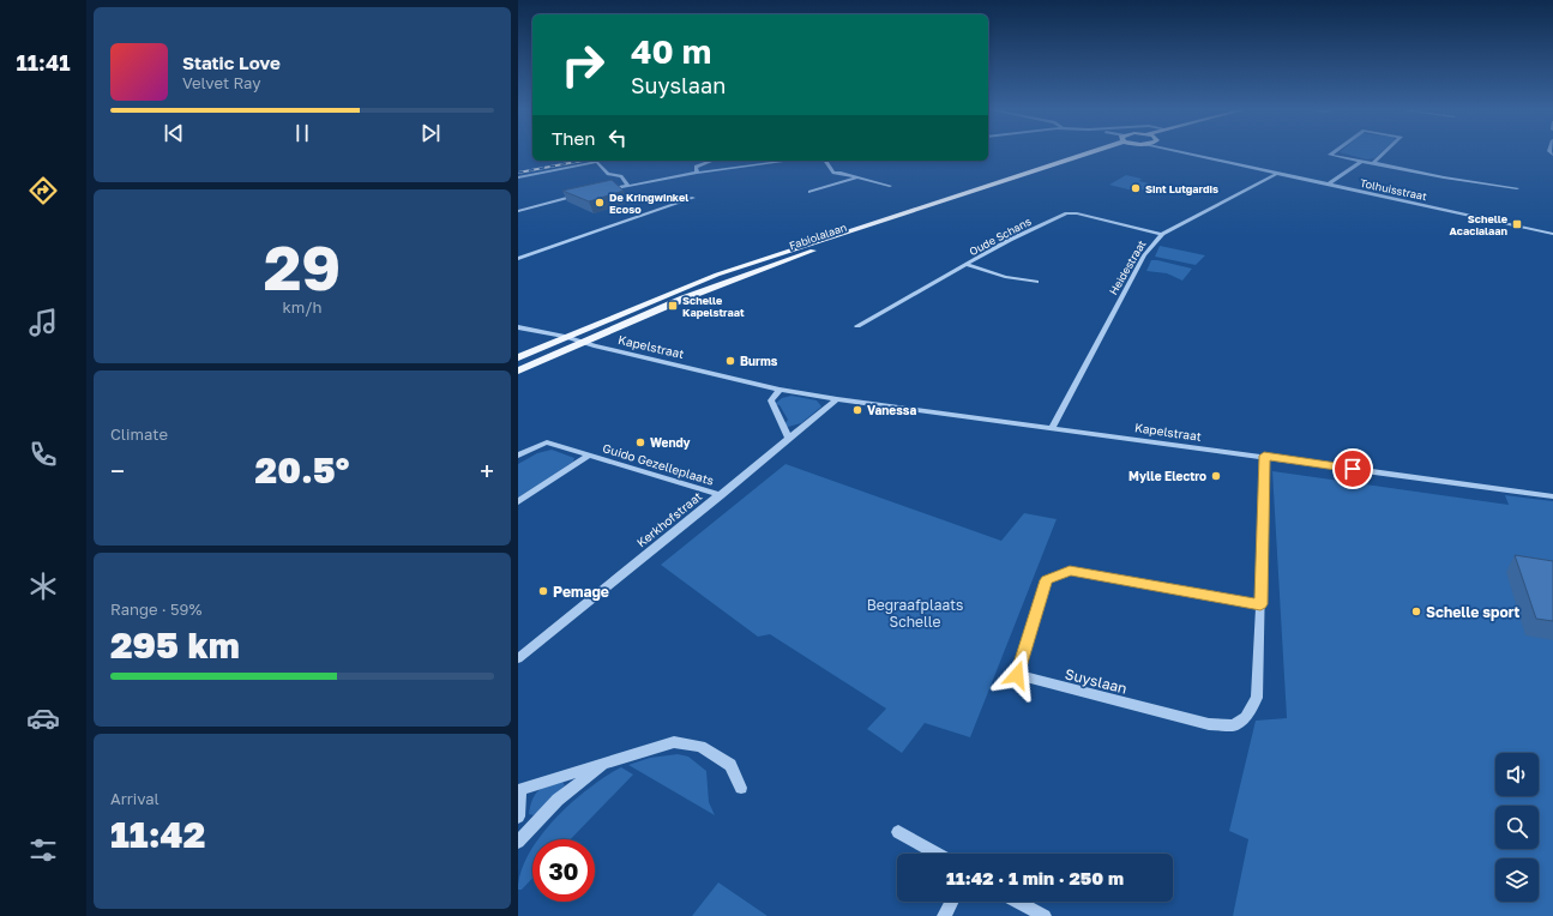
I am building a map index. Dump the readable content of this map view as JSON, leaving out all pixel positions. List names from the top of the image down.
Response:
{
  "streets": {
    "main road": ["Fabiolalaan"],
    "street": [
      "Tolhuisstraat",
      "Oude Schans",
      "Heidestraat",
      "Kapelstraat",
      "Guido Gezelleplaats",
      "Kerkhofstraat",
      "Suyslaan"
    ]
  },
  "crossings": [
    ["Tolhuisstraat", "Heidestraat"],
    ["Fabiolalaan", "Kapelstraat"],
    ["Oude Schans", "Heidestraat"],
    ["Heidestraat", "Kapelstraat"],
    ["Kapelstraat", "Kerkhofstraat"],
    ["Guido Gezelleplaats", "Kerkhofstraat"]
  ],
  "parks": ["Begraafplaats Schelle"],
  "places": {
    "other": [
      "Sint Lutgardis",
      "De Kringwinkel Ecoso",
      "Burms",
      "Vanessa",
      "Wendy",
      "Mylle Electro",
      "Pemage",
      "Schelle sport"
    ],
    "transit": ["Schelle Acacialaan", "Schelle Kapelstraat"]
  },
  "page": {
    "tabs": "11:41",
    "turn": ["40 m", "Suyslaan"],
    "song": ["Static Love", "Velvet Ray"],
    "then": "Then",
    "tile": [
      ["29", "km/h"],
      "Climate",
      ["Range · 59%", "295 km"],
      ["Arrival", "11:42"]
    ],
    "heat": ["−", "20.5°", "+"],
    "limit": "30",
    "trip": "11:42 · 1 min · 250 m"
  }
}
